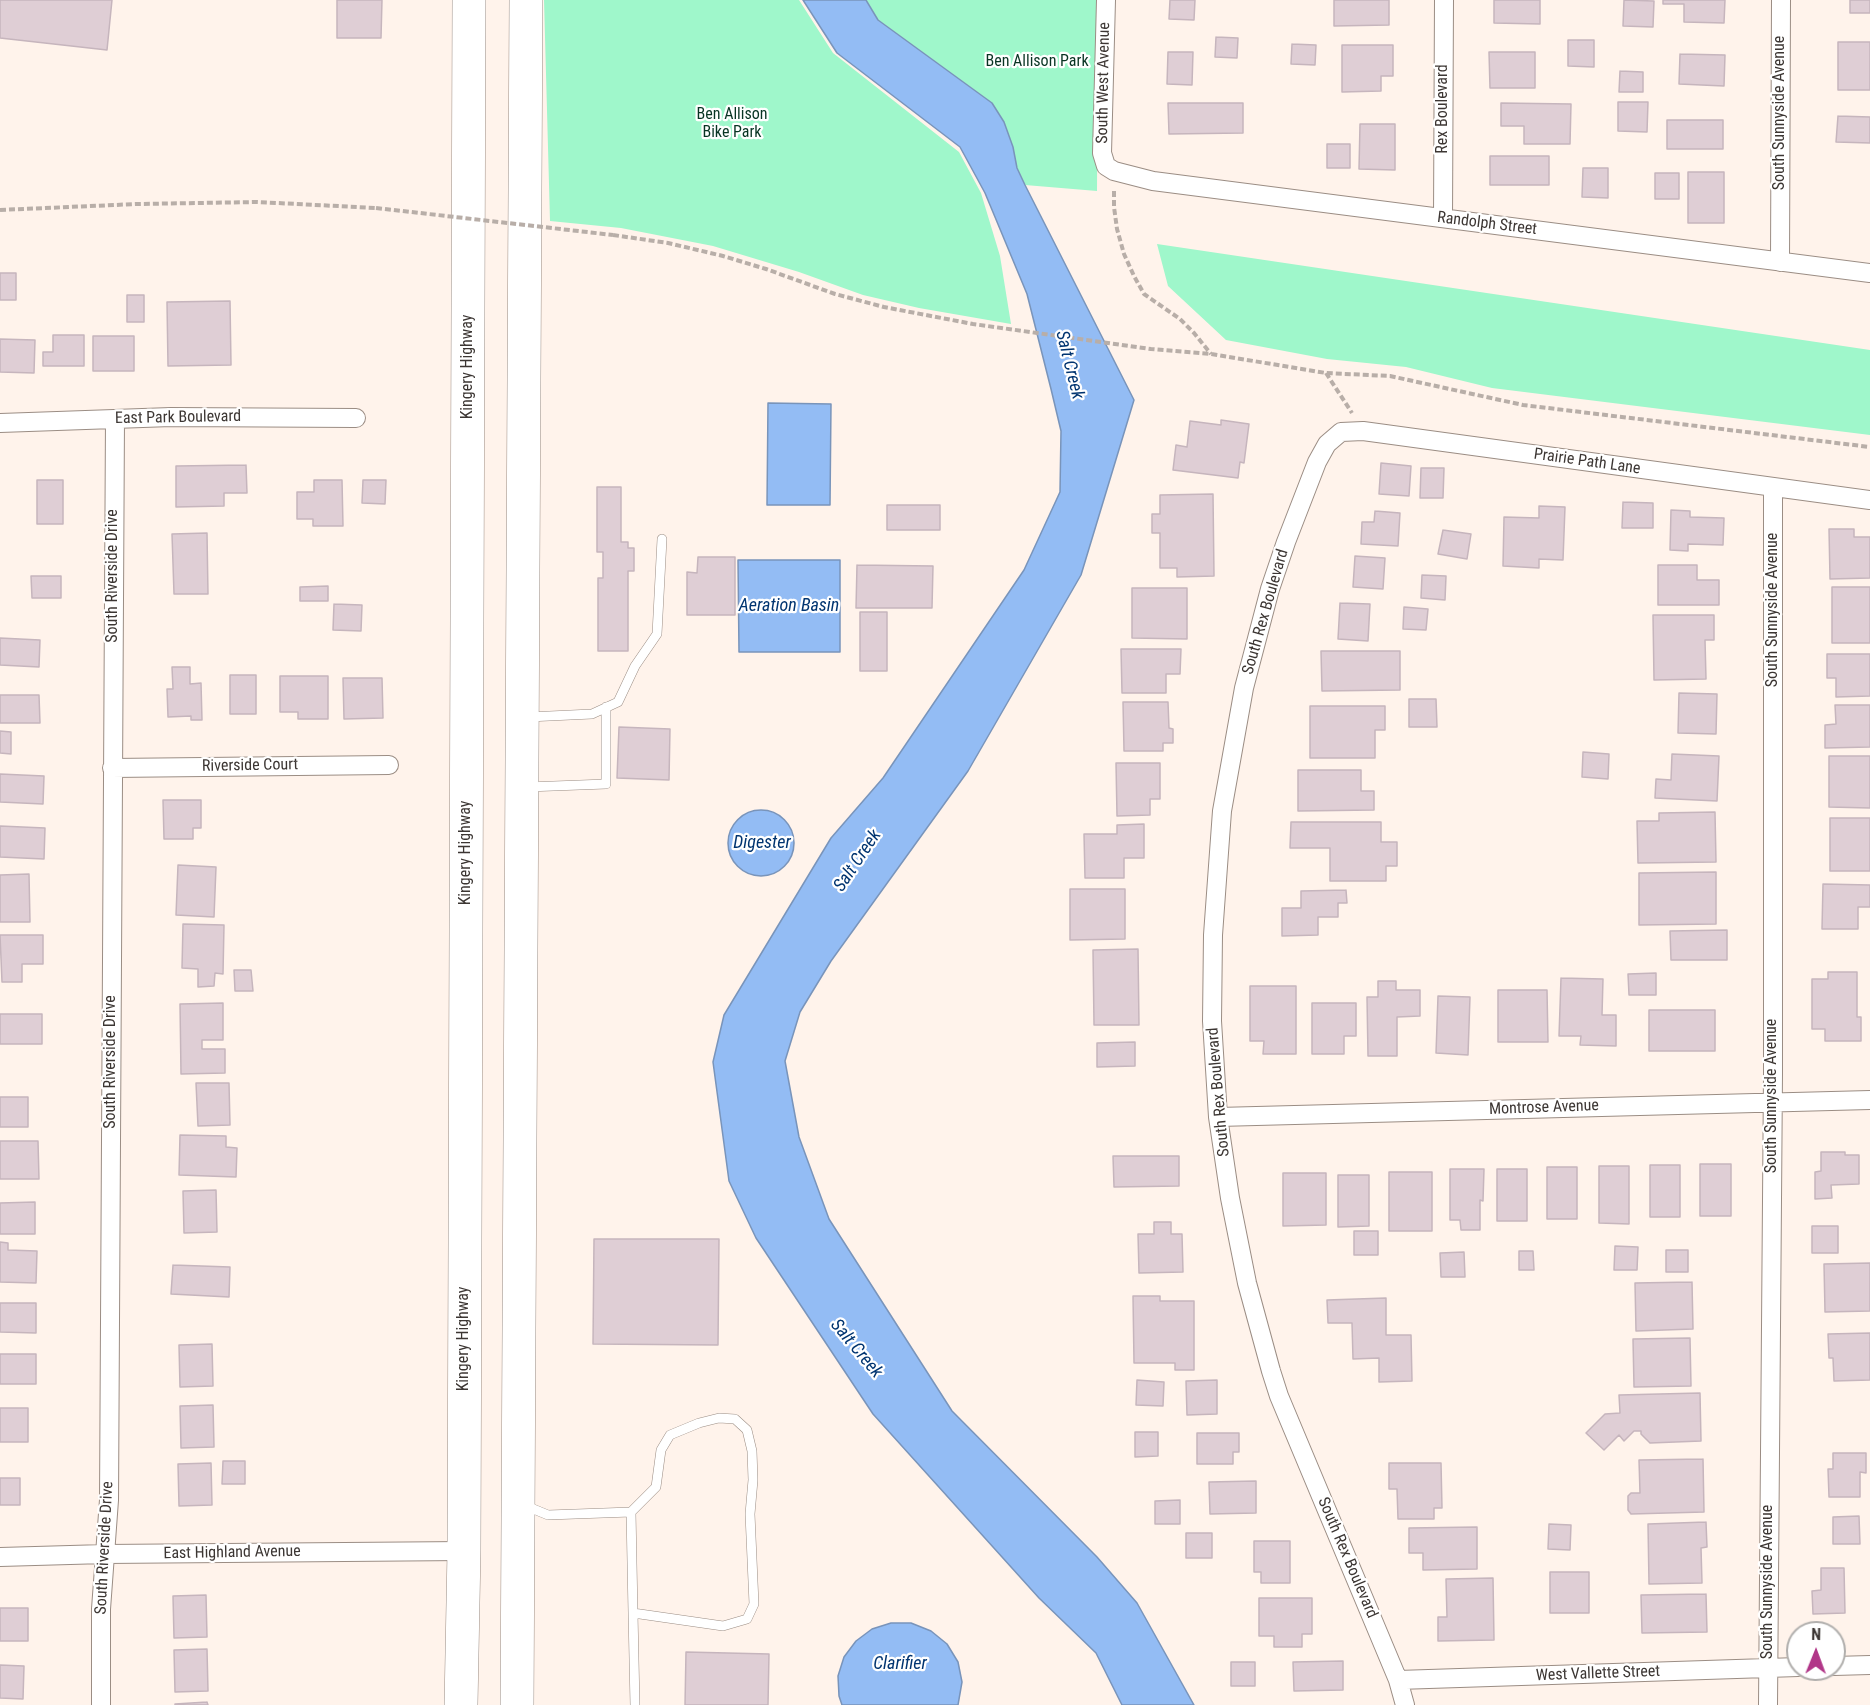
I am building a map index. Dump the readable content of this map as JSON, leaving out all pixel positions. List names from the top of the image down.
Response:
{
  "streets": {
    "highway": ["Kingery Highway"],
    "street": [
      "South West Avenue",
      "Rex Boulevard",
      "South Sunnyside Avenue",
      "Randolph Street",
      "East Park Boulevard",
      "Prairie Path Lane",
      "South Riverside Drive",
      "South Rex Boulevard",
      "Riverside Court",
      "Montrose Avenue",
      "East Highland Avenue",
      "West Vallette Street"
    ]
  },
  "crossings": [
    ["South West Avenue", "Randolph Street"],
    ["Rex Boulevard", "Randolph Street"],
    ["South Sunnyside Avenue", "Randolph Street"],
    ["South Sunnyside Avenue", "Prairie Path Lane"],
    ["South Sunnyside Avenue", "Montrose Avenue"],
    ["South Sunnyside Avenue", "West Vallette Street"],
    ["Kingery Highway", "East Highland Avenue"],
    ["East Park Boulevard", "South Riverside Drive"],
    ["Prairie Path Lane", "South Rex Boulevard"],
    ["South Riverside Drive", "Riverside Court"],
    ["South Riverside Drive", "East Highland Avenue"],
    ["South Rex Boulevard", "Montrose Avenue"],
    ["South Rex Boulevard", "West Vallette Street"]
  ],
  "water": [
    "Salt Creek",
    "Aeration Basin",
    "Digester",
    "Clarifier"
  ],
  "parks": ["Ben Allison Park", "Ben Allison Bike Park"],
  "north": "top"
}
